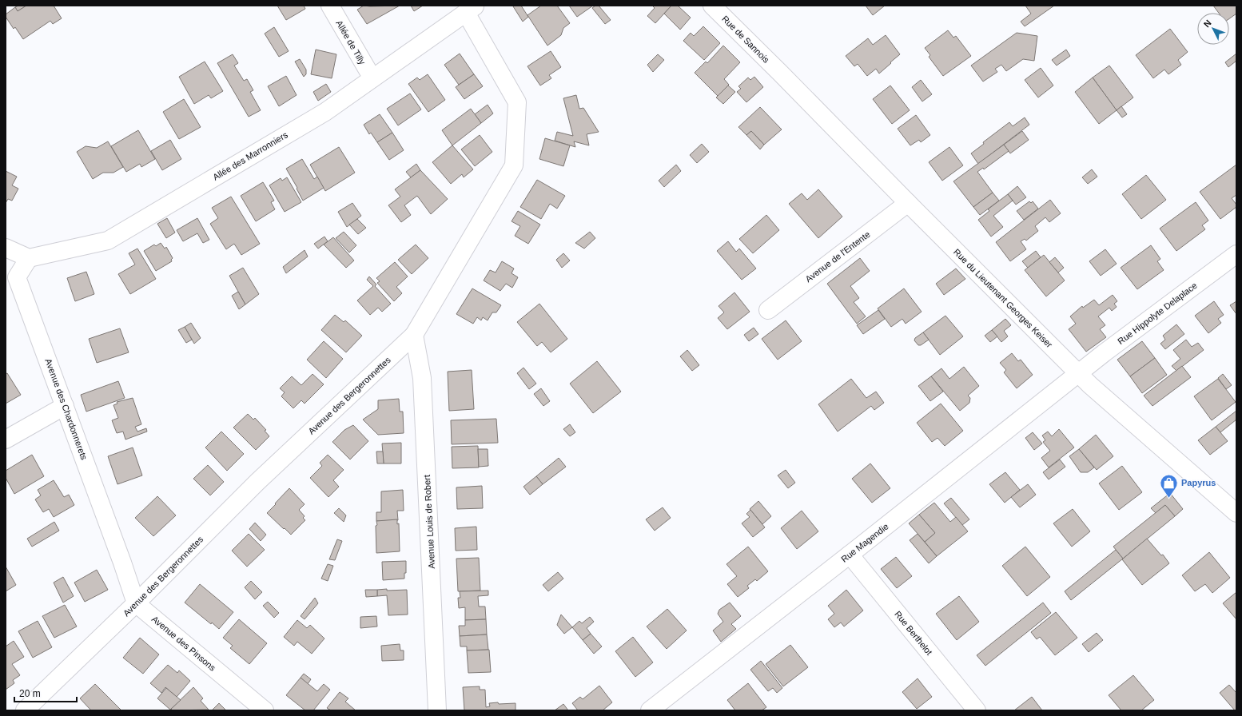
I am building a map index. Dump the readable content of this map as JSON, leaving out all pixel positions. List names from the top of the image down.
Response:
{
  "streets": {
    "street": [
      "Rue de Sannois",
      "Allée de Tilly",
      "Allée des Marronniers",
      "Avenue de l'Entente",
      "Rue du Lieutenant Georges Keiser",
      "Rue Hippolyte Delaplace",
      "Avenue des Bergeronnettes",
      "Avenue des Chardonnerets",
      "Avenue Louis de Robert",
      "Rue Magendie",
      "Rue Berthelot",
      "Avenue des Pinsons"
    ]
  },
  "crossings": [
    ["Rue de Sannois", "Rue du Lieutenant Georges Keiser"],
    ["Allée de Tilly", "Allée des Marronniers"],
    ["Allée des Marronniers", "Avenue des Bergeronnettes"],
    ["Allée des Marronniers", "Avenue des Chardonnerets"],
    ["Avenue de l'Entente", "Rue du Lieutenant Georges Keiser"],
    ["Rue du Lieutenant Georges Keiser", "Rue Hippolyte Delaplace"],
    ["Rue du Lieutenant Georges Keiser", "Rue Magendie"],
    ["Rue Hippolyte Delaplace", "Rue Magendie"],
    ["Avenue des Bergeronnettes", "Avenue des Chardonnerets"],
    ["Avenue des Bergeronnettes", "Avenue Louis de Robert"],
    ["Avenue des Bergeronnettes", "Avenue des Pinsons"],
    ["Avenue des Chardonnerets", "Avenue des Pinsons"],
    ["Rue Magendie", "Rue Berthelot"]
  ],
  "places": {
    "shop": ["Papyrus"]
  },
  "scale_bar": "20 m",
  "north": "top left"
}
